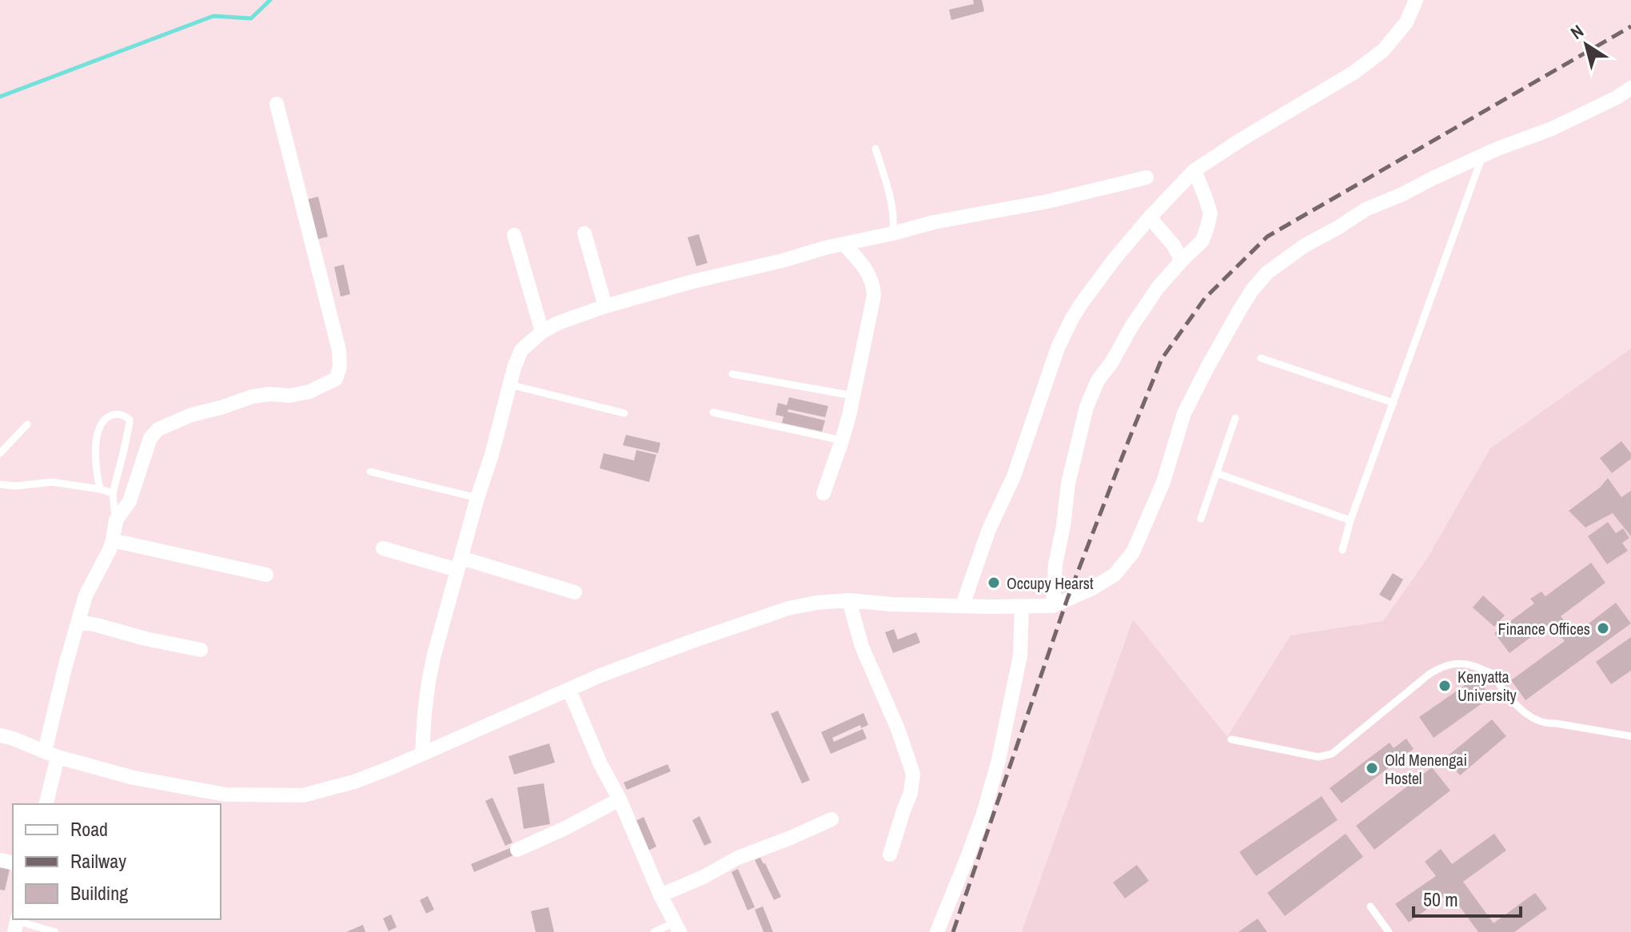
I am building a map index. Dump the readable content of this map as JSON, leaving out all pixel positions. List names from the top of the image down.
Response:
{
  "places": [
    "Occupy Hearst",
    "Finance Offices",
    "Kenyatta University",
    "Old Menengai Hostel"
  ],
  "legend": ["Road", "Railway", "Building"],
  "scale_bar": "50 m",
  "north": "top left"
}
